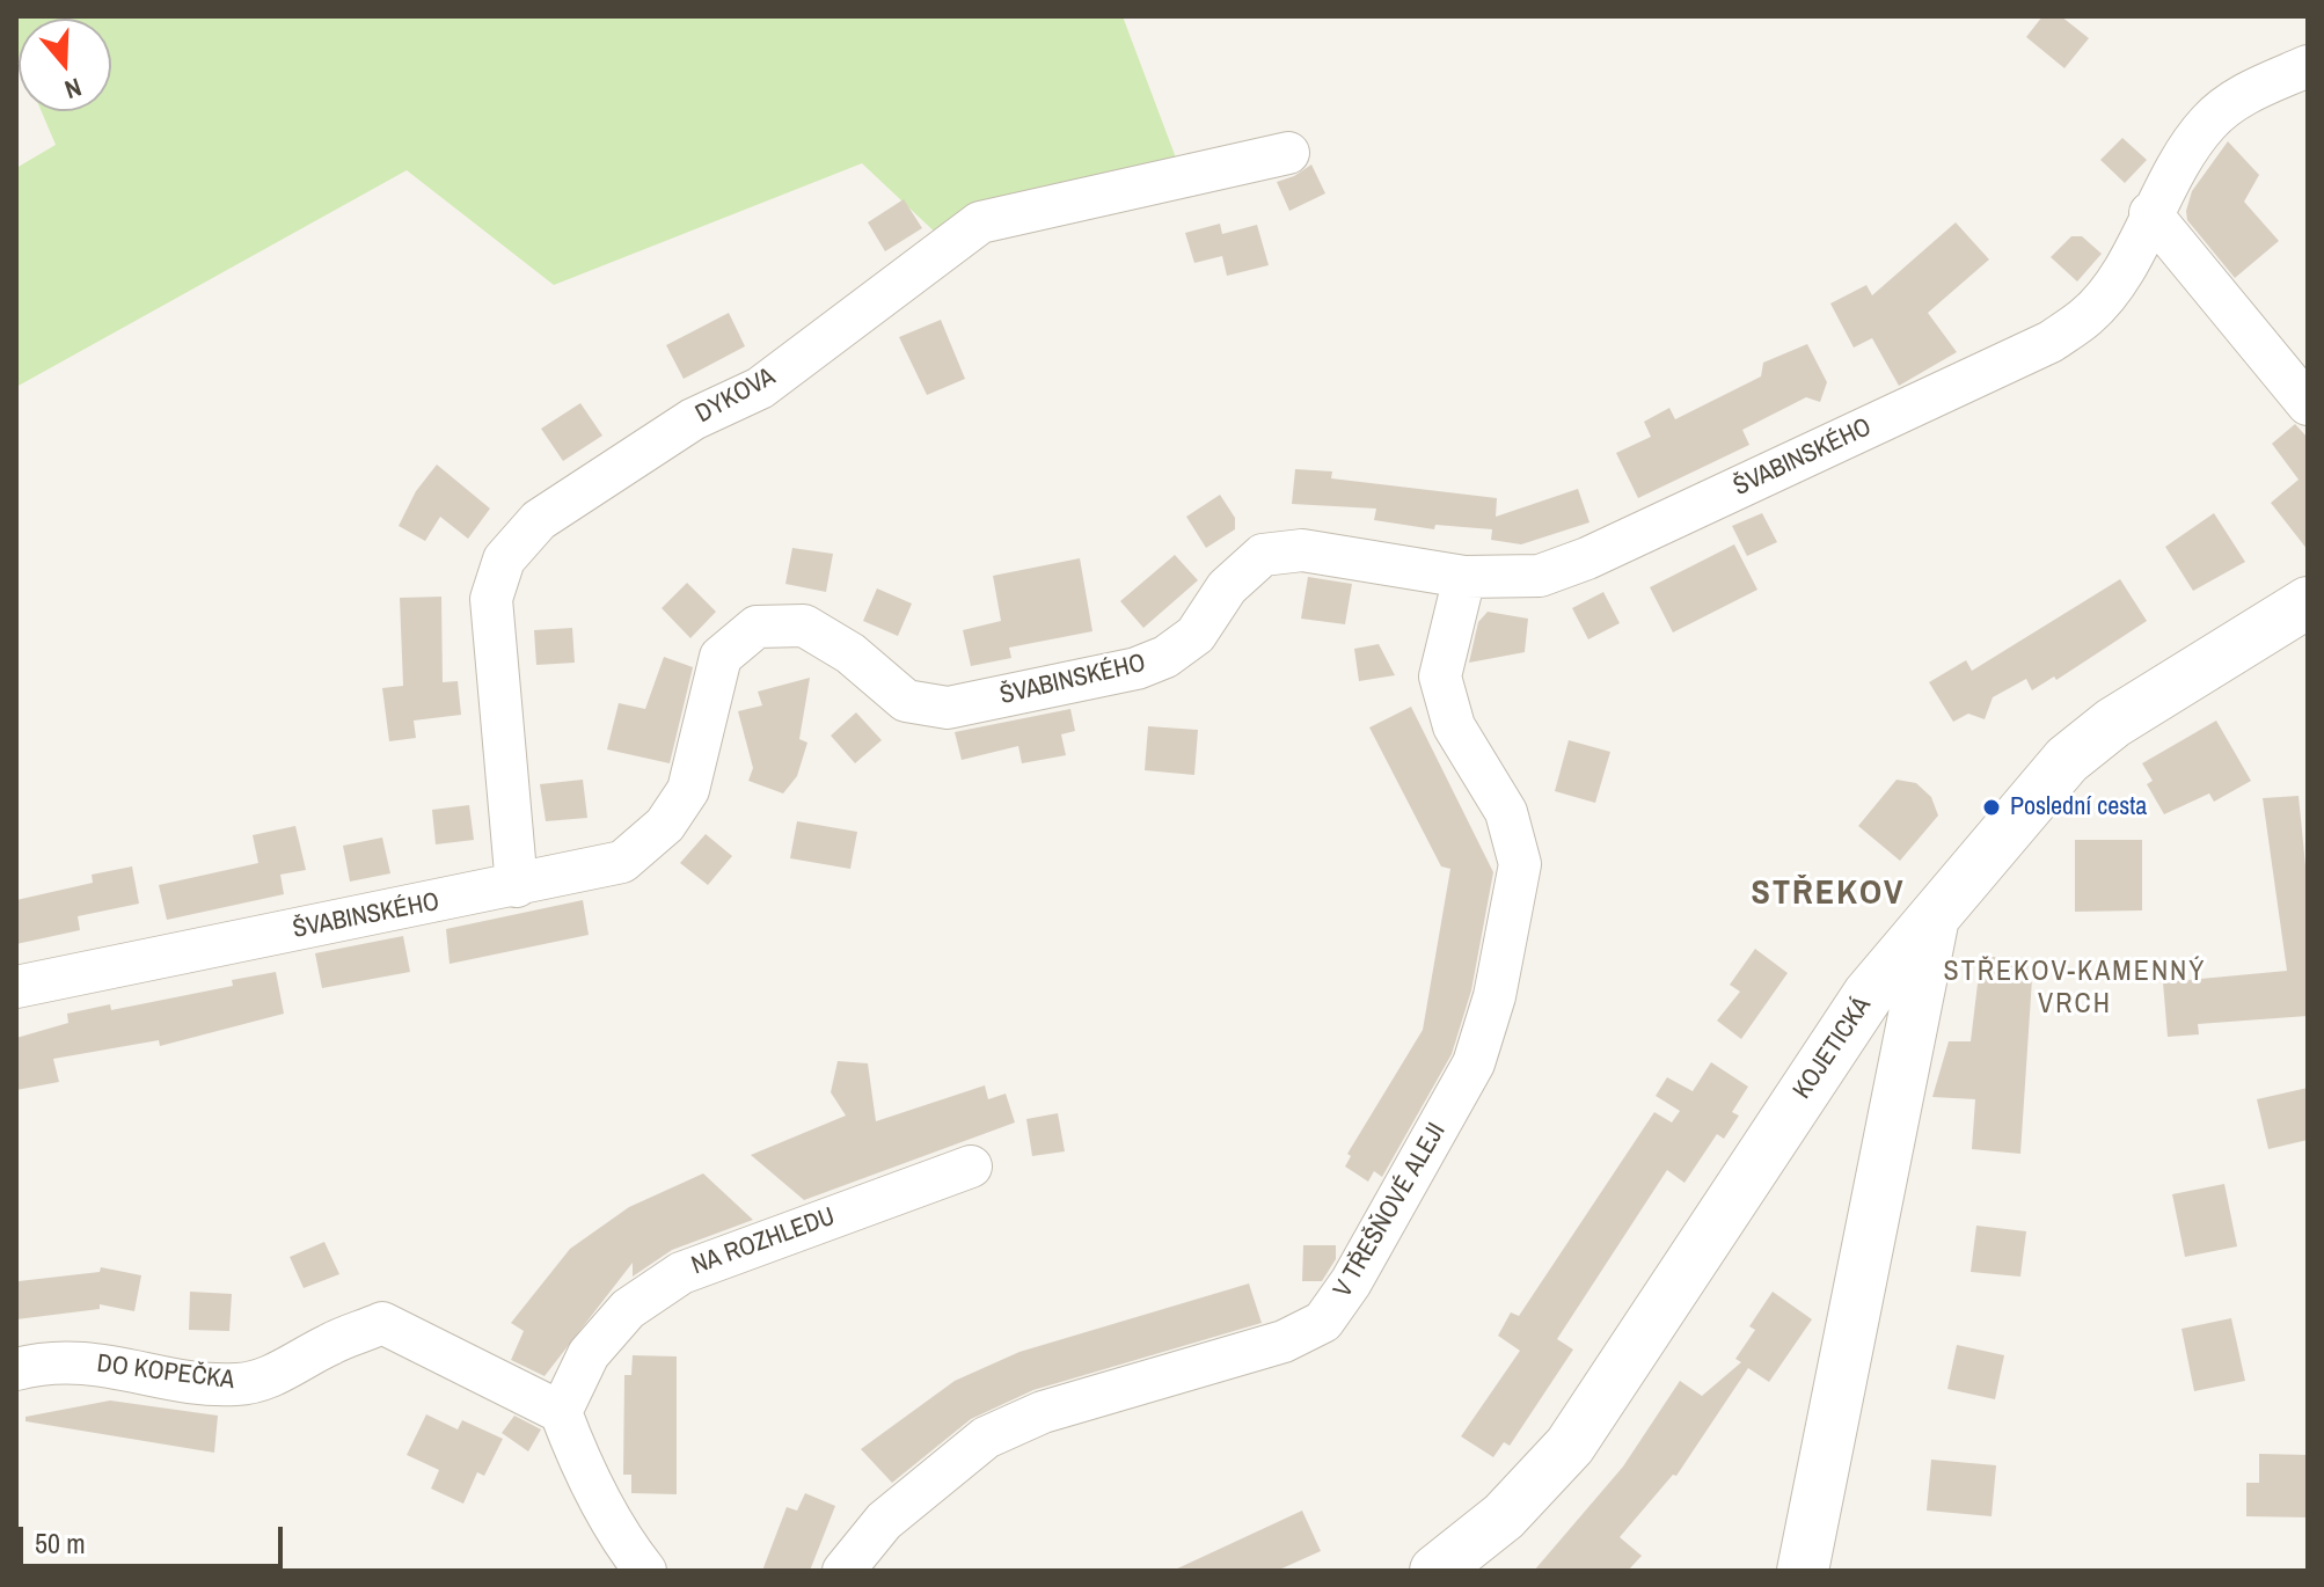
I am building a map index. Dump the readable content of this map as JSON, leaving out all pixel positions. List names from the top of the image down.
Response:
{
  "streets": {
    "street": [
      "DYKOVA",
      "ŠVABINSKÉHO",
      "KOJETICKÁ",
      "V TŘEŠŇOVÉ ALEJI",
      "NA ROZHLEDU",
      "DO KOPEČKA"
    ]
  },
  "crossings": [
    ["DYKOVA", "ŠVABINSKÉHO"],
    ["ŠVABINSKÉHO", "V TŘEŠŇOVÉ ALEJI"],
    ["NA ROZHLEDU", "DO KOPEČKA"]
  ],
  "districts": ["STŘEKOV", "STŘEKOV-KAMENNÝ VRCH"],
  "places": ["Poslední cesta"],
  "scale_bar": "50 m",
  "north": "bottom"
}
